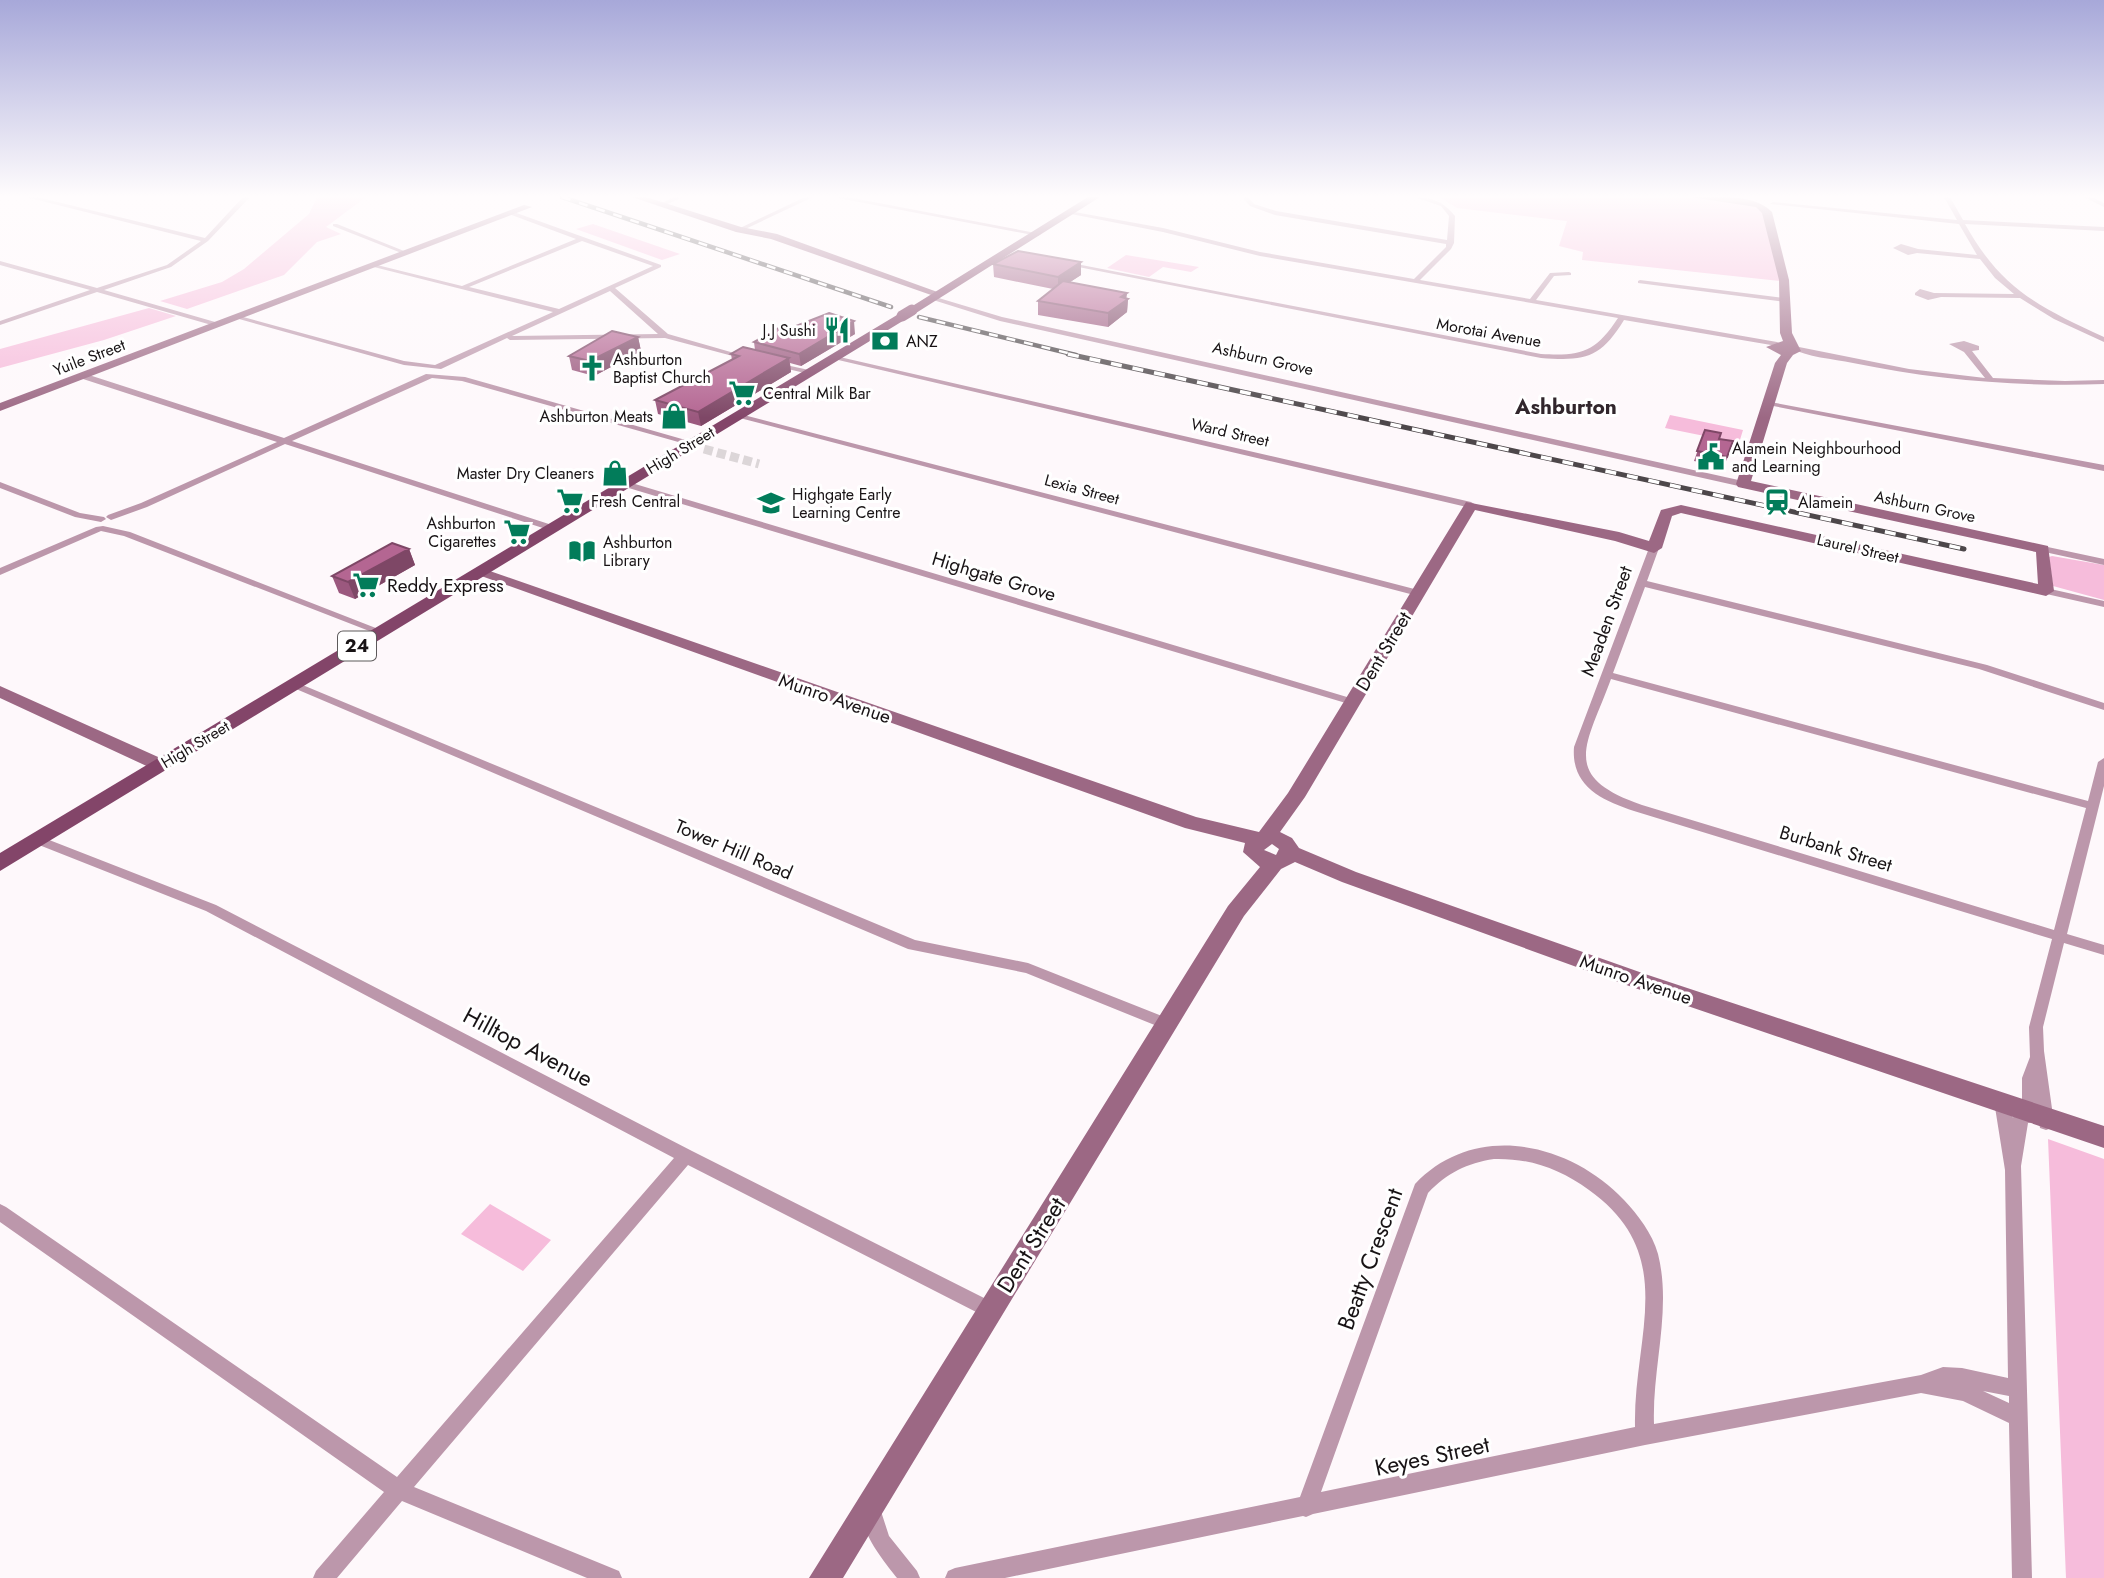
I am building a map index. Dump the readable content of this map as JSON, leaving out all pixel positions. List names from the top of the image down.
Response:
{
  "streets": {
    "main road": ["High Street", "24"],
    "street": [
      "Morotai Avenue",
      "Yuile Street",
      "Ashburn Grove",
      "Ward Street",
      "Lexia Street",
      "Laurel Street",
      "Highgate Grove",
      "Meaden Street",
      "Dent Street",
      "Munro Avenue",
      "Burbank Street",
      "Tower Hill Road",
      "Hilltop Avenue",
      "Beatty Crescent",
      "Keyes Street"
    ]
  },
  "crossings": [
    ["Ashburn Grove", "High Street"],
    ["Ward Street", "High Street"],
    ["Ward Street", "Meaden Street"],
    ["Ward Street", "Dent Street"],
    ["High Street", "Lexia Street"],
    ["High Street", "Highgate Grove"],
    ["High Street", "Munro Avenue"],
    ["High Street", "Tower Hill Road"],
    ["High Street", "Hilltop Avenue"],
    ["Lexia Street", "Dent Street"],
    ["Laurel Street", "Meaden Street"],
    ["Highgate Grove", "Dent Street"],
    ["Meaden Street", "Burbank Street"],
    ["Dent Street", "Munro Avenue"],
    ["Dent Street", "Tower Hill Road"],
    ["Dent Street", "Hilltop Avenue"],
    ["Beatty Crescent", "Keyes Street"]
  ],
  "districts": ["Ashburton"],
  "places": {
    "restaurant": ["J.J Sushi"],
    "bank": ["ANZ"],
    "church": ["Ashburton Baptist Church"],
    "supermarket": [
      "Central Milk Bar",
      "Fresh Central",
      "Ashburton Cigarettes",
      "Reddy Express"
    ],
    "shop": ["Ashburton Meats", "Master Dry Cleaners"],
    "public building": ["Alamein Neighbourhood and Learning"],
    "station": ["Alamein"],
    "school or university": ["Highgate Early Learning Centre"],
    "library": ["Ashburton Library"]
  }
}
